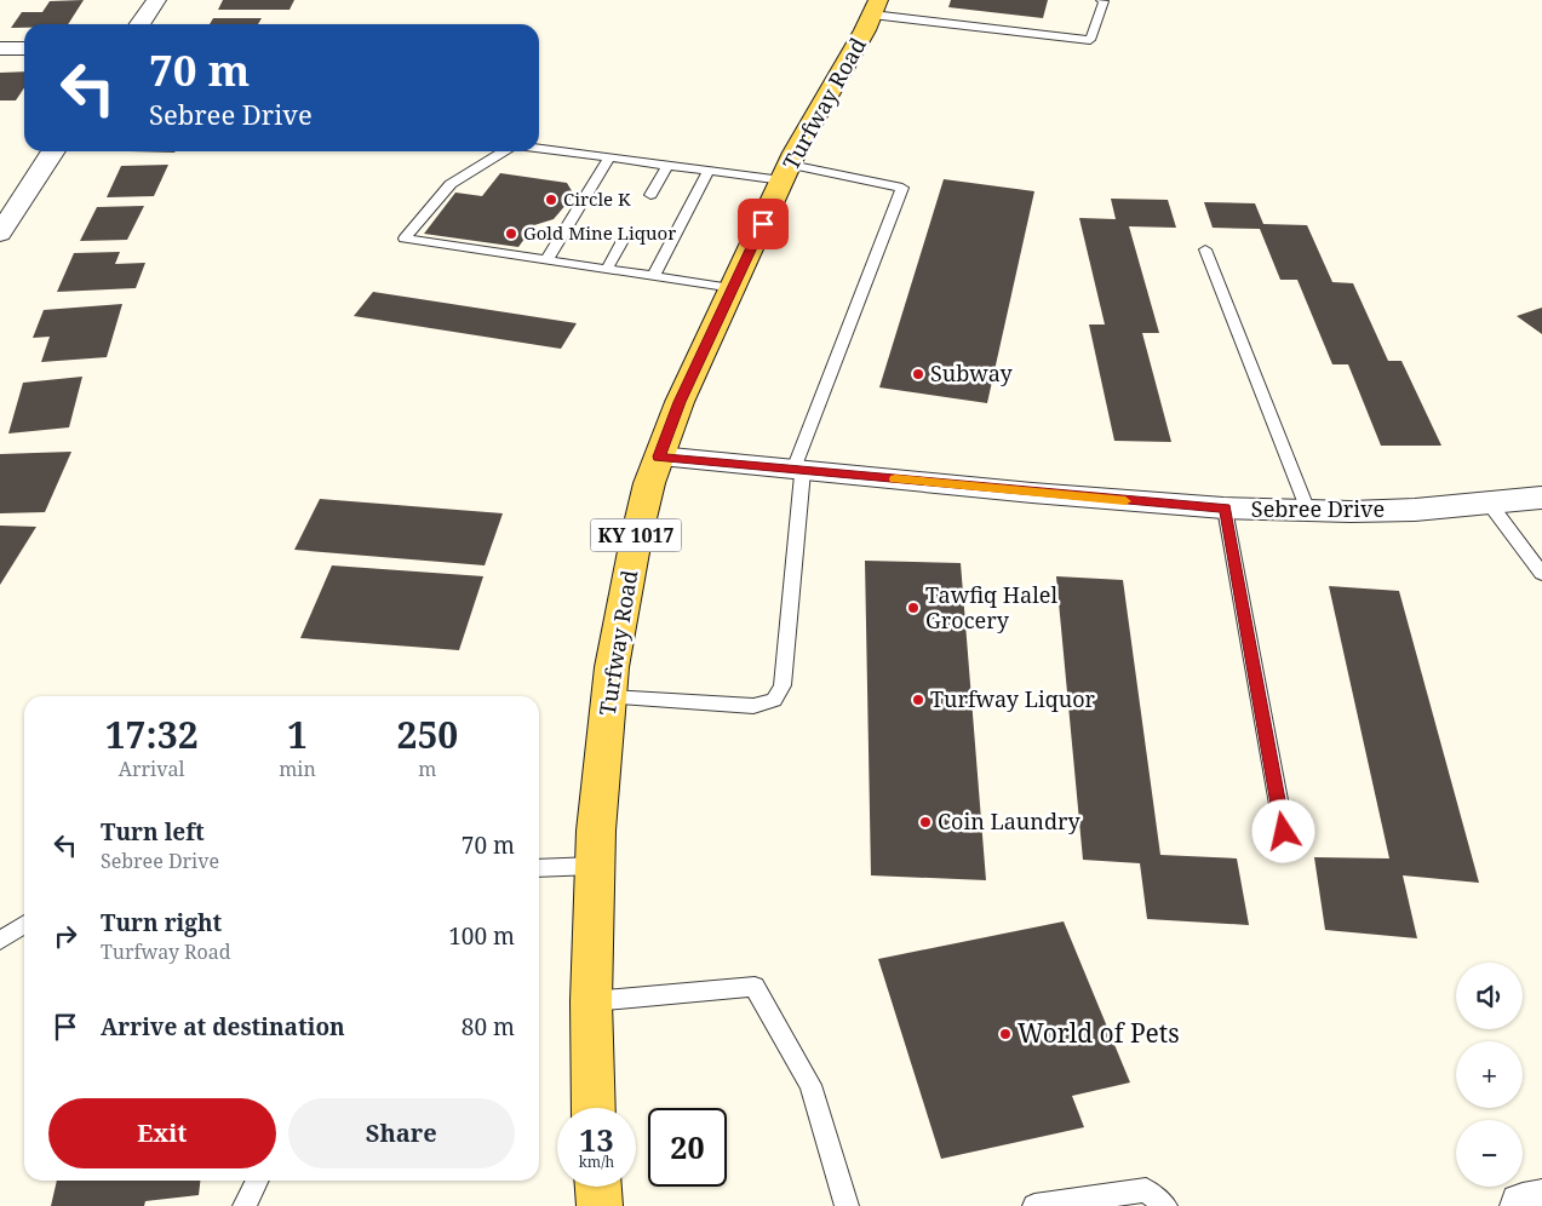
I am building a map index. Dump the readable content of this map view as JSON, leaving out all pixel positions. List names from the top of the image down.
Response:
{
  "streets": {
    "main road": ["Turfway Road", "KY 1017"],
    "street": ["Sebree Drive"]
  },
  "crossings": [
    ["Turfway Road", "Sebree Drive"]
  ],
  "places": [
    "Circle K",
    "Gold Mine Liquor",
    "Subway",
    "Tawfiq Halel Grocery",
    "Turfway Liquor",
    "Coin Laundry",
    "World of Pets"
  ],
  "page": {
    "turn": ["70 m", "Sebree Drive"],
    "eta": [
      "17:32",
      "Arrival",
      "1",
      "min",
      "250",
      "m"
    ],
    "list": [
      {
        "name": "Turn left",
        "note": "Sebree Drive",
        "value": "70 m"
      },
      {
        "name": "Turn right",
        "note": "Turfway Road",
        "value": "100 m"
      },
      {
        "name": "Arrive at destination",
        "value": "80 m"
      }
    ],
    "map_buttons": ["+", "−"],
    "buttons": ["Exit", "Share"],
    "speed": "13 km/h",
    "limit": "20"
  }
}
